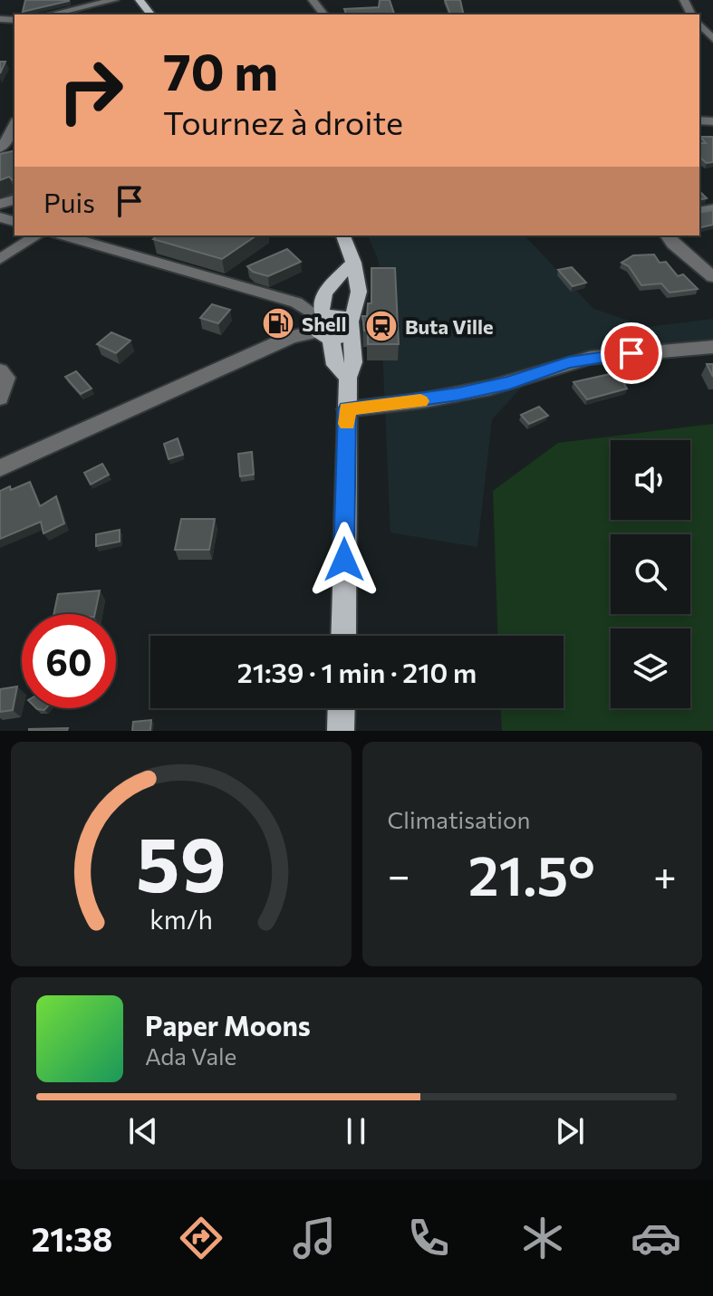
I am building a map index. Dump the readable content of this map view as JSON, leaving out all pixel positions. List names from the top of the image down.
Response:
{
  "places": {
    "fuel station": ["Shell"],
    "station": ["Buta Ville"]
  },
  "page": {
    "turn": ["70 m", "Tournez à droite"],
    "then": "Puis",
    "limit": "60",
    "trip": "21:39 · 1 min · 210 m",
    "tile": "Climatisation",
    "heat": ["−", "21.5°", "+"],
    "song": ["Paper Moons", "Ada Vale"],
    "tabs": "21:38",
    "gauge": ["59", "km/h"]
  }
}
